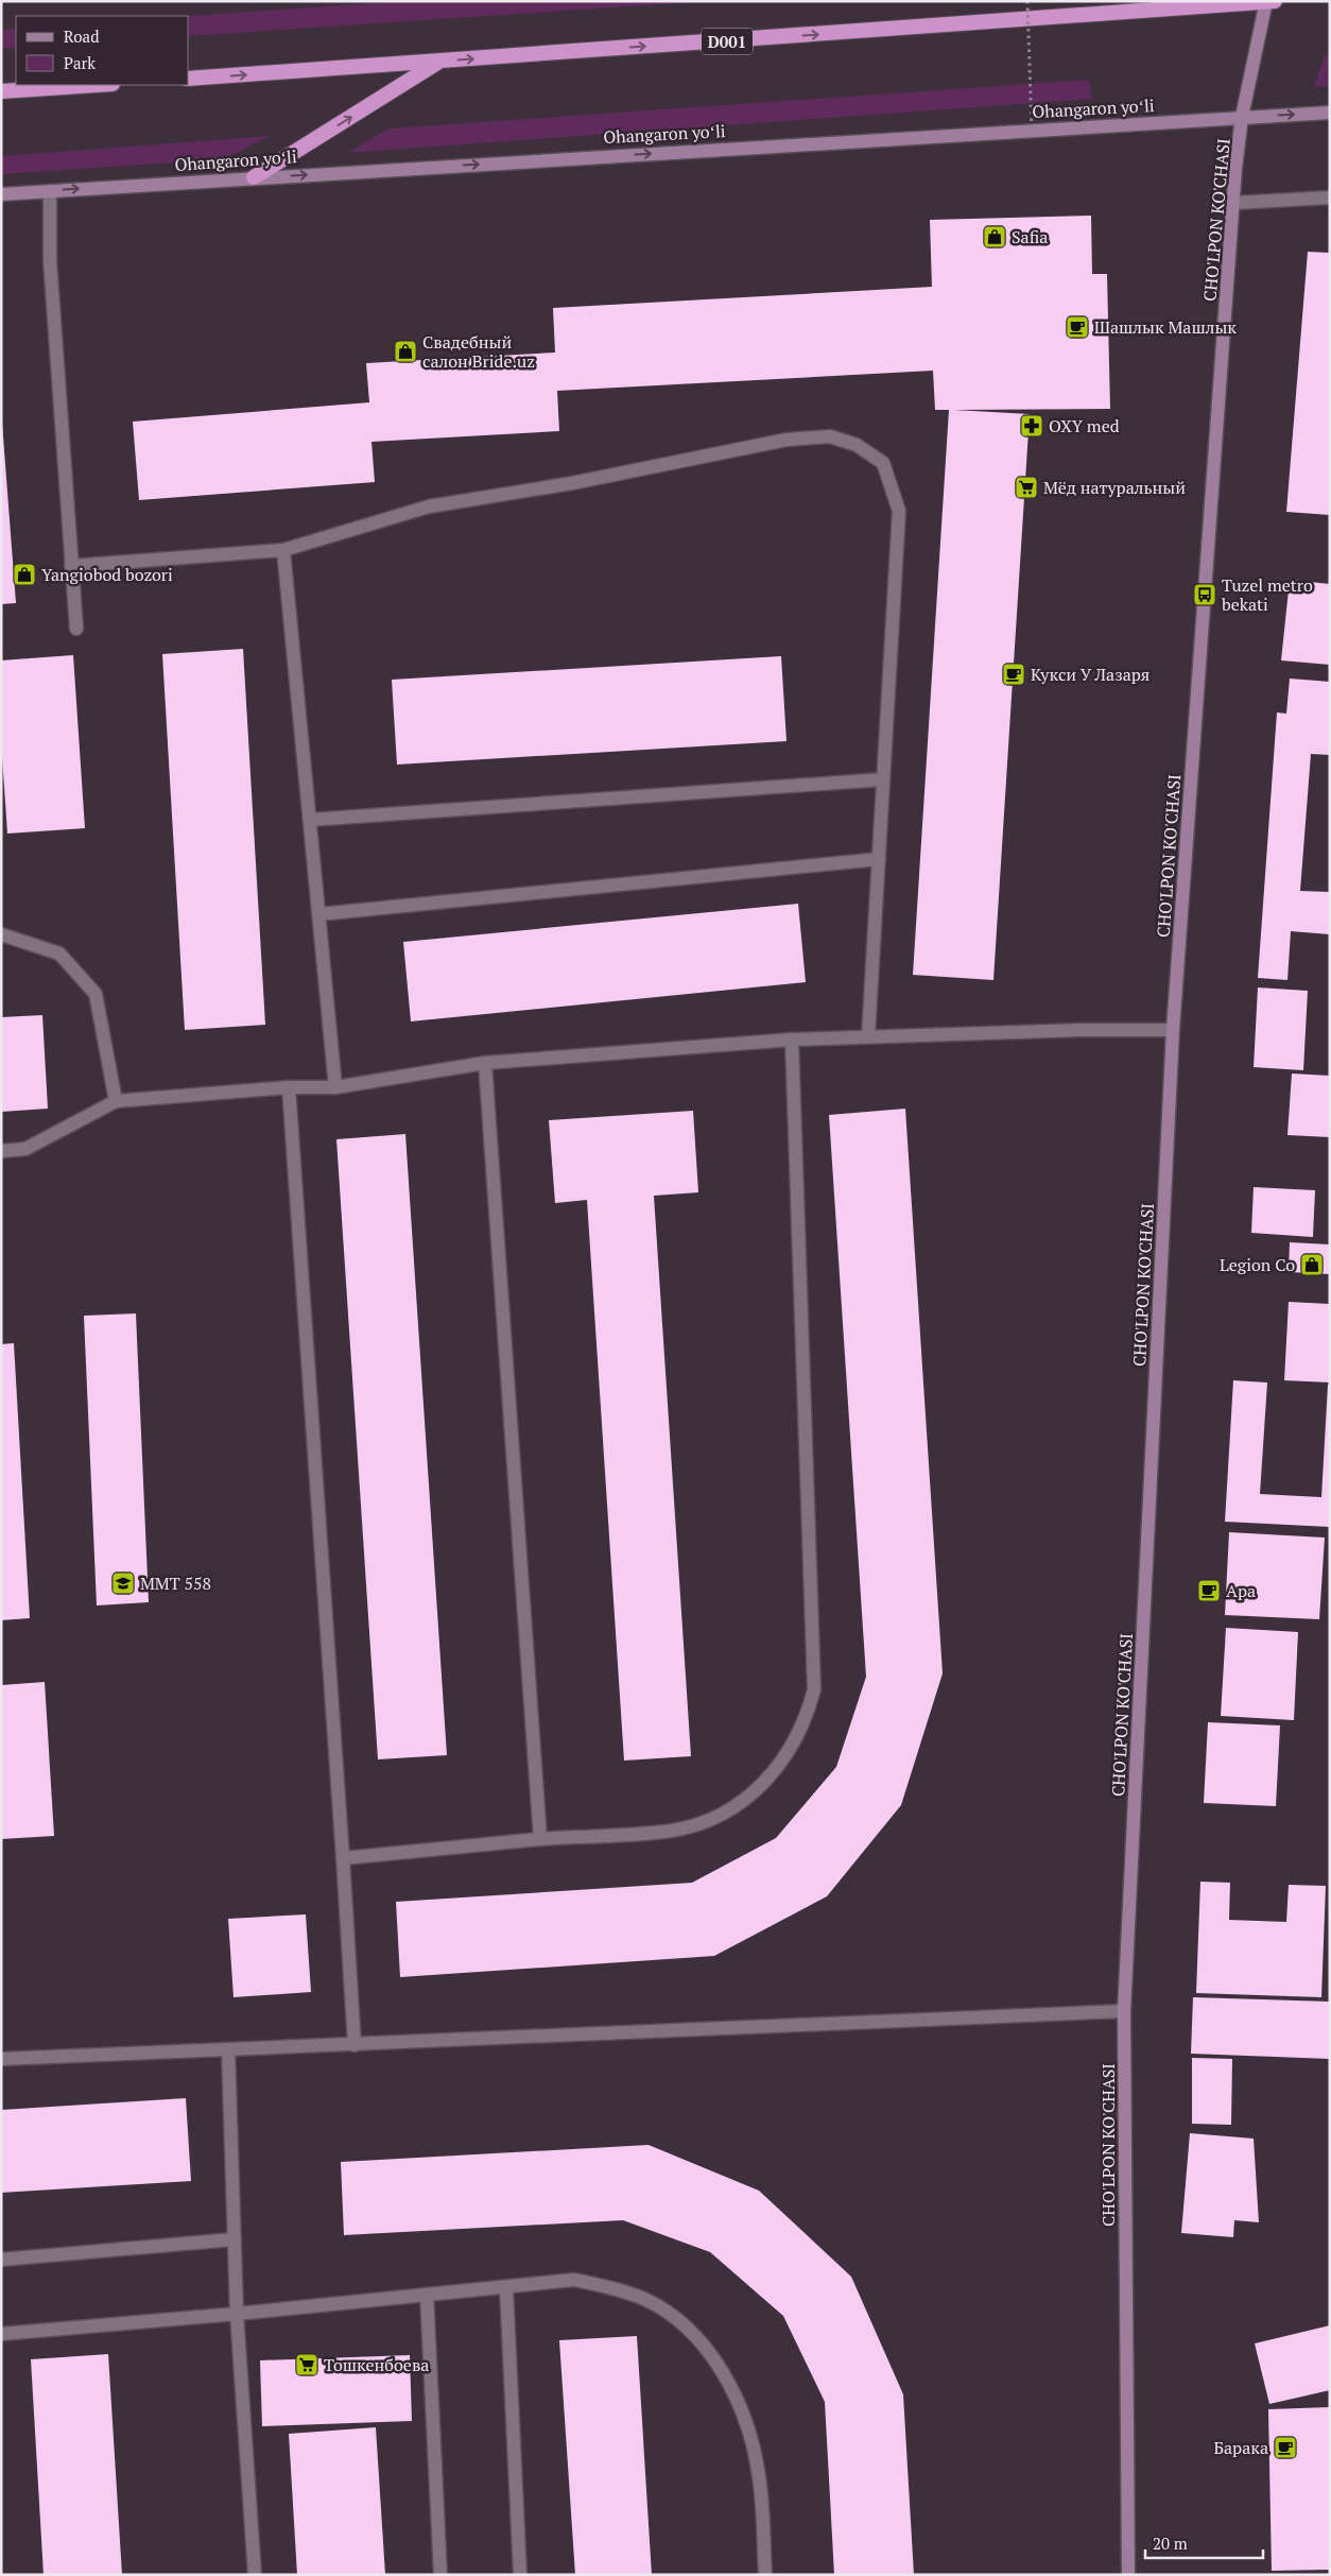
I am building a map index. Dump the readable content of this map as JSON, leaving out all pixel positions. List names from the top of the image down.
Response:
{
  "streets": {
    "highway": ["D001"],
    "main road": ["Ohangaron yoʻli", "CHO'LPON KO'CHASI"]
  },
  "crossings": [
    ["D001", "CHO'LPON KO'CHASI"],
    ["Ohangaron yoʻli", "CHO'LPON KO'CHASI"]
  ],
  "one_way": ["Ohangaron yoʻli"],
  "places": {
    "shop": [
      "Safia",
      "Свадебный салон Bride.uz",
      "Yangiobod bozori",
      "Legion Co"
    ],
    "cafe": [
      "Шашлык Машлык",
      "Кукси У Лазаря",
      "Ара",
      "Барака"
    ],
    "pharmacy": ["OXY med"],
    "supermarket": ["Мёд натуральный", "Тошкенбоева"],
    "bus stop": ["Tuzel metro bekati"],
    "school or university": ["MMT 558"]
  },
  "legend": ["Road", "Park"],
  "scale_bar": "20 m"
}
